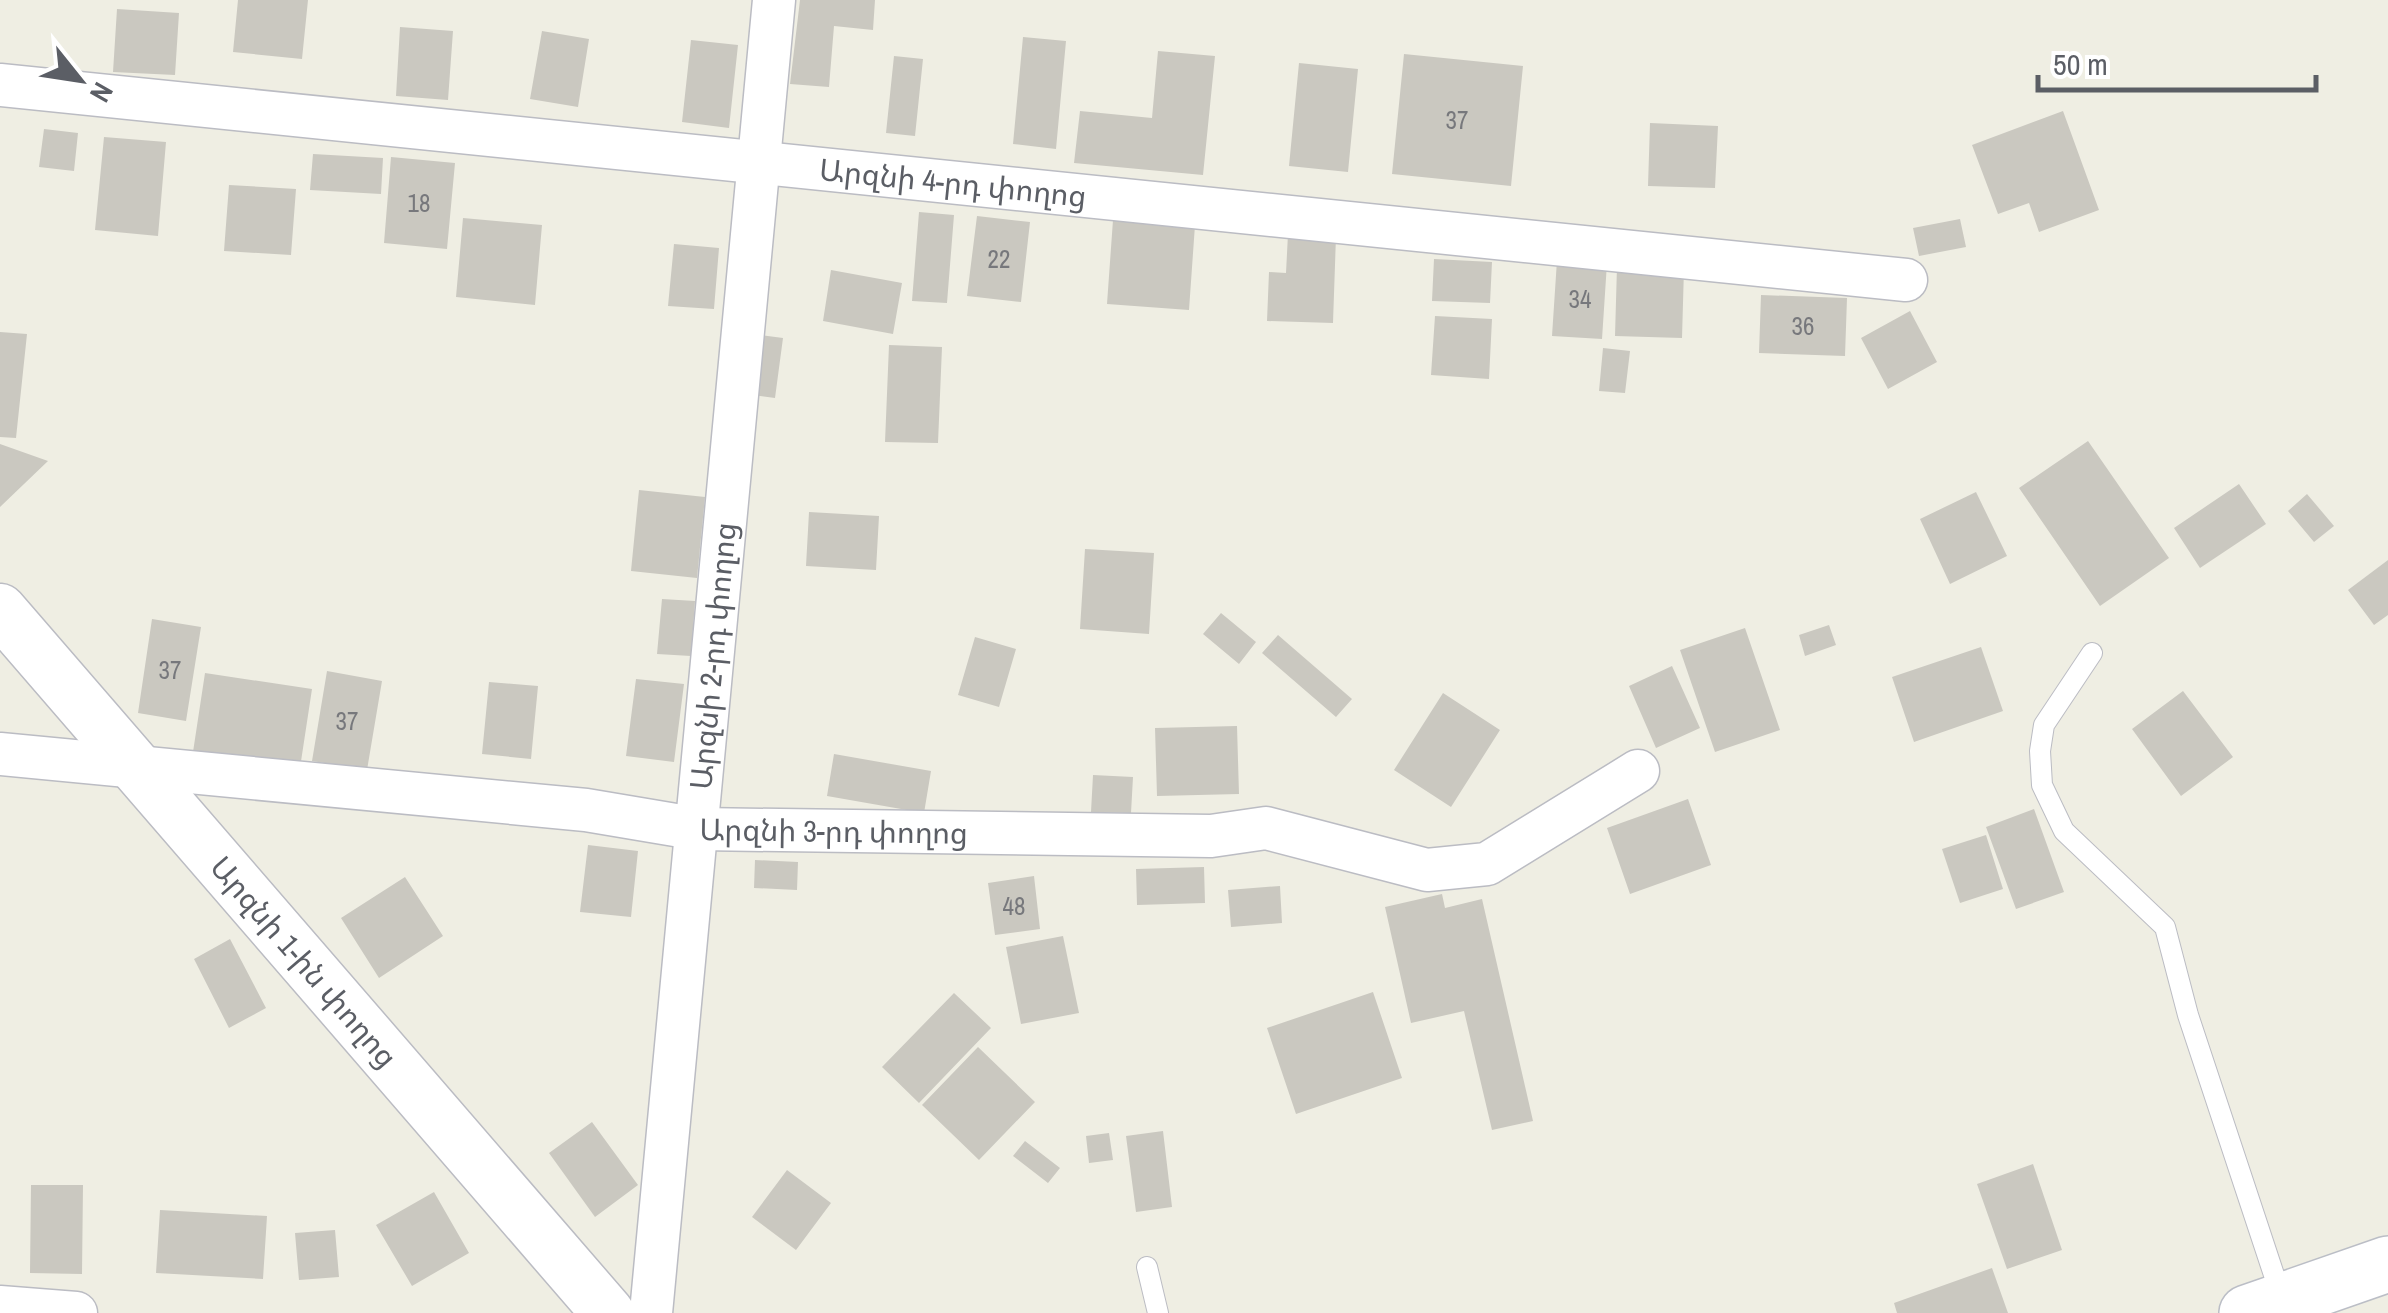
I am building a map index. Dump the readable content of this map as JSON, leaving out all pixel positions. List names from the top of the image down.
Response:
{
  "streets": {
    "street": [
      "Արզնի 4-րդ փողոց",
      "Արզնի 2-րդ փողոց",
      "Արզնի 3-րդ փողոց",
      "Արզնի 1-ին փողոց"
    ]
  },
  "crossings": [
    ["Արզնի 4-րդ փողոց", "Արզնի 2-րդ փողոց"],
    ["Արզնի 2-րդ փողոց", "Արզնի 3-րդ փողոց"],
    ["Արզնի 3-րդ փողոց", "Արզնի 1-ին փողոց"]
  ],
  "house_numbers": [
    "37",
    "18",
    "22",
    "34",
    "36",
    "37",
    "37",
    "48"
  ],
  "scale_bar": "50 m",
  "north": "bottom right"
}
